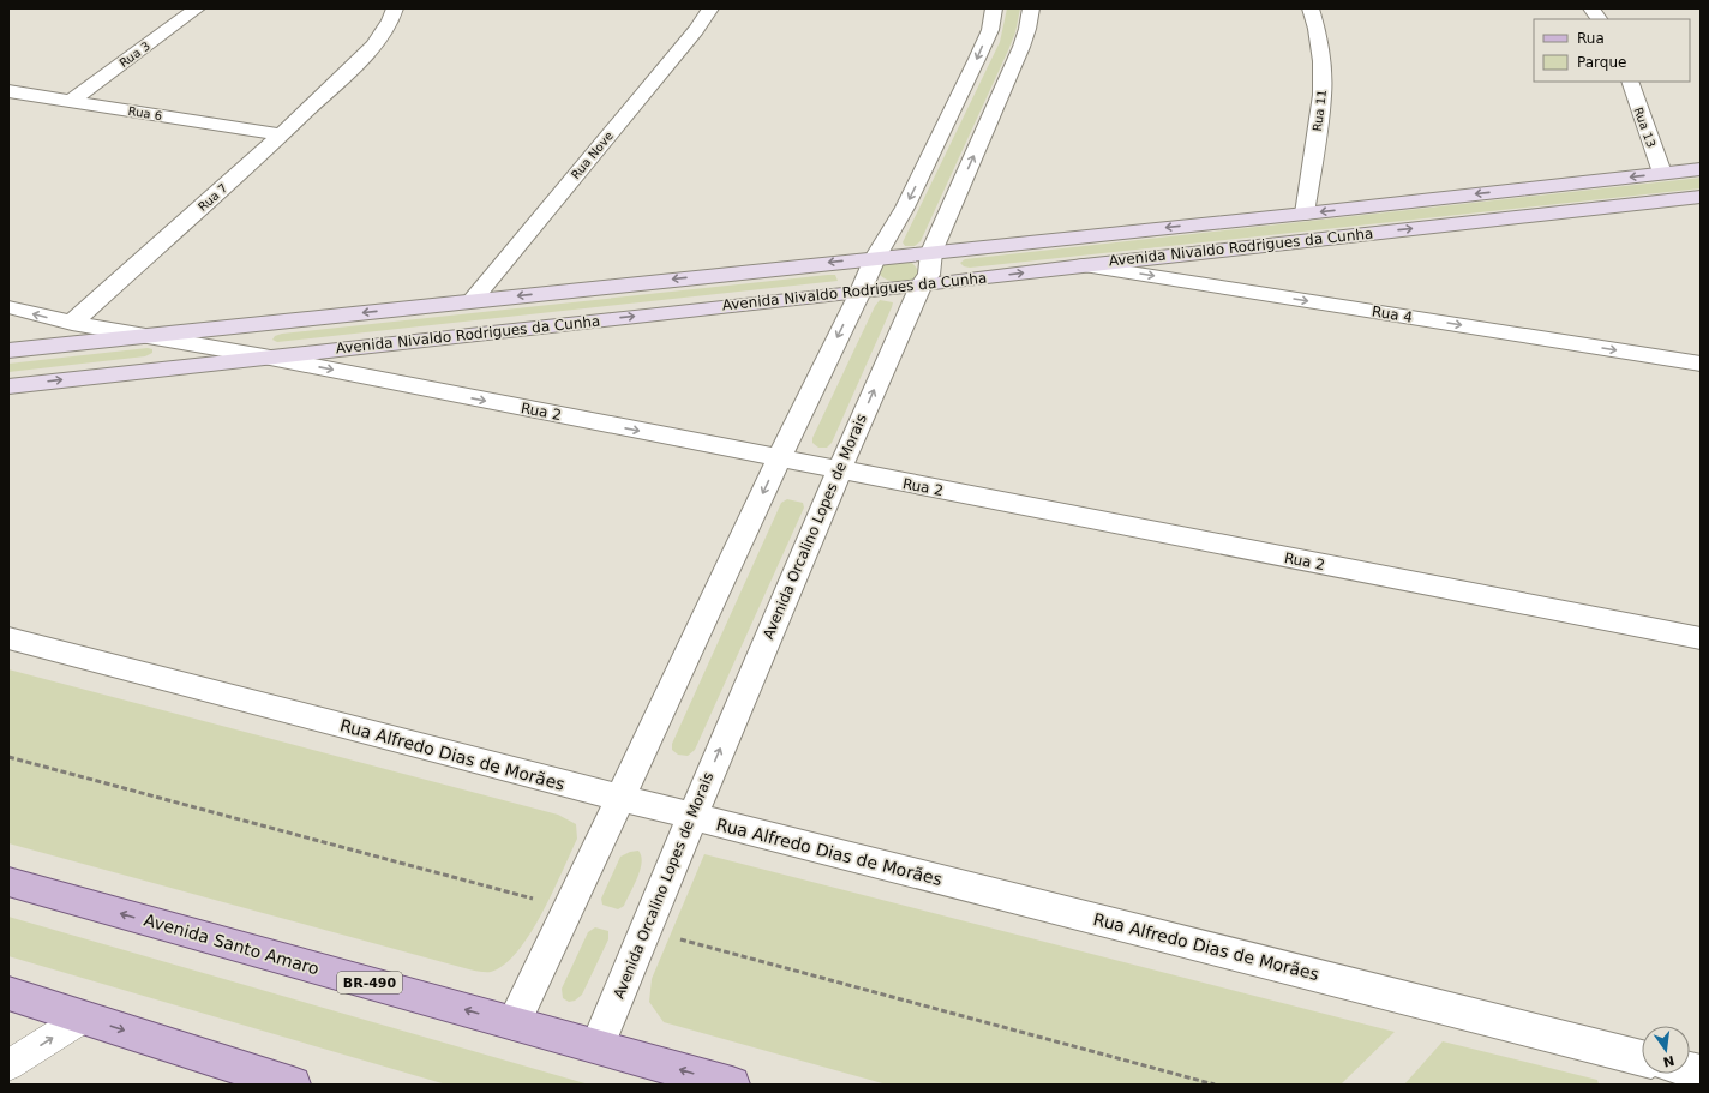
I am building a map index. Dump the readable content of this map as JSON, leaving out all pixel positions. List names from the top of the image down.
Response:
{
  "streets": {
    "main road": ["Avenida Santo Amaro", "BR-490"],
    "street": [
      "Rua 3",
      "Rua 11",
      "Rua 6",
      "Rua 13",
      "Rua Nove",
      "Rua 7",
      "Avenida Nivaldo Rodrigues da Cunha",
      "Rua 4",
      "Rua 2",
      "Avenida Orcalino Lopes de Morais",
      "Rua Alfredo Dias de Morães"
    ]
  },
  "crossings": [
    ["Rua 3", "Rua 6"],
    ["Rua 11", "Avenida Nivaldo Rodrigues da Cunha"],
    ["Rua 6", "Rua 7"],
    ["Rua 13", "Avenida Nivaldo Rodrigues da Cunha"],
    ["Rua Nove", "Avenida Nivaldo Rodrigues da Cunha"],
    ["Avenida Nivaldo Rodrigues da Cunha", "Rua 4"],
    ["Avenida Nivaldo Rodrigues da Cunha", "Rua 2"],
    ["Avenida Nivaldo Rodrigues da Cunha", "Avenida Orcalino Lopes de Morais"],
    ["Rua 2", "Avenida Orcalino Lopes de Morais"],
    ["Avenida Orcalino Lopes de Morais", "Rua Alfredo Dias de Morães"],
    ["Avenida Orcalino Lopes de Morais", "Avenida Santo Amaro"]
  ],
  "one_way": ["Rua 4"],
  "legend": ["Rua", "Parque"],
  "north": "bottom"
}
